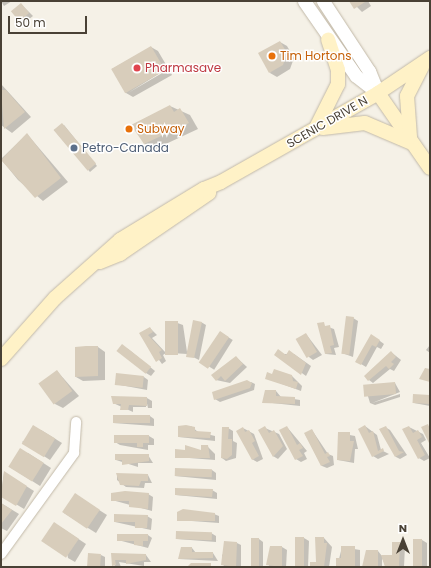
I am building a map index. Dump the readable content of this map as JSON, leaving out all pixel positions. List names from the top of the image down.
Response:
{
  "streets": {
    "main road": ["SCENIC DRIVE N"]
  },
  "places": [
    "Tim Hortons",
    "Pharmasave",
    "Subway",
    "Petro-Canada"
  ],
  "scale_bar": "50 m",
  "north": "top"
}
